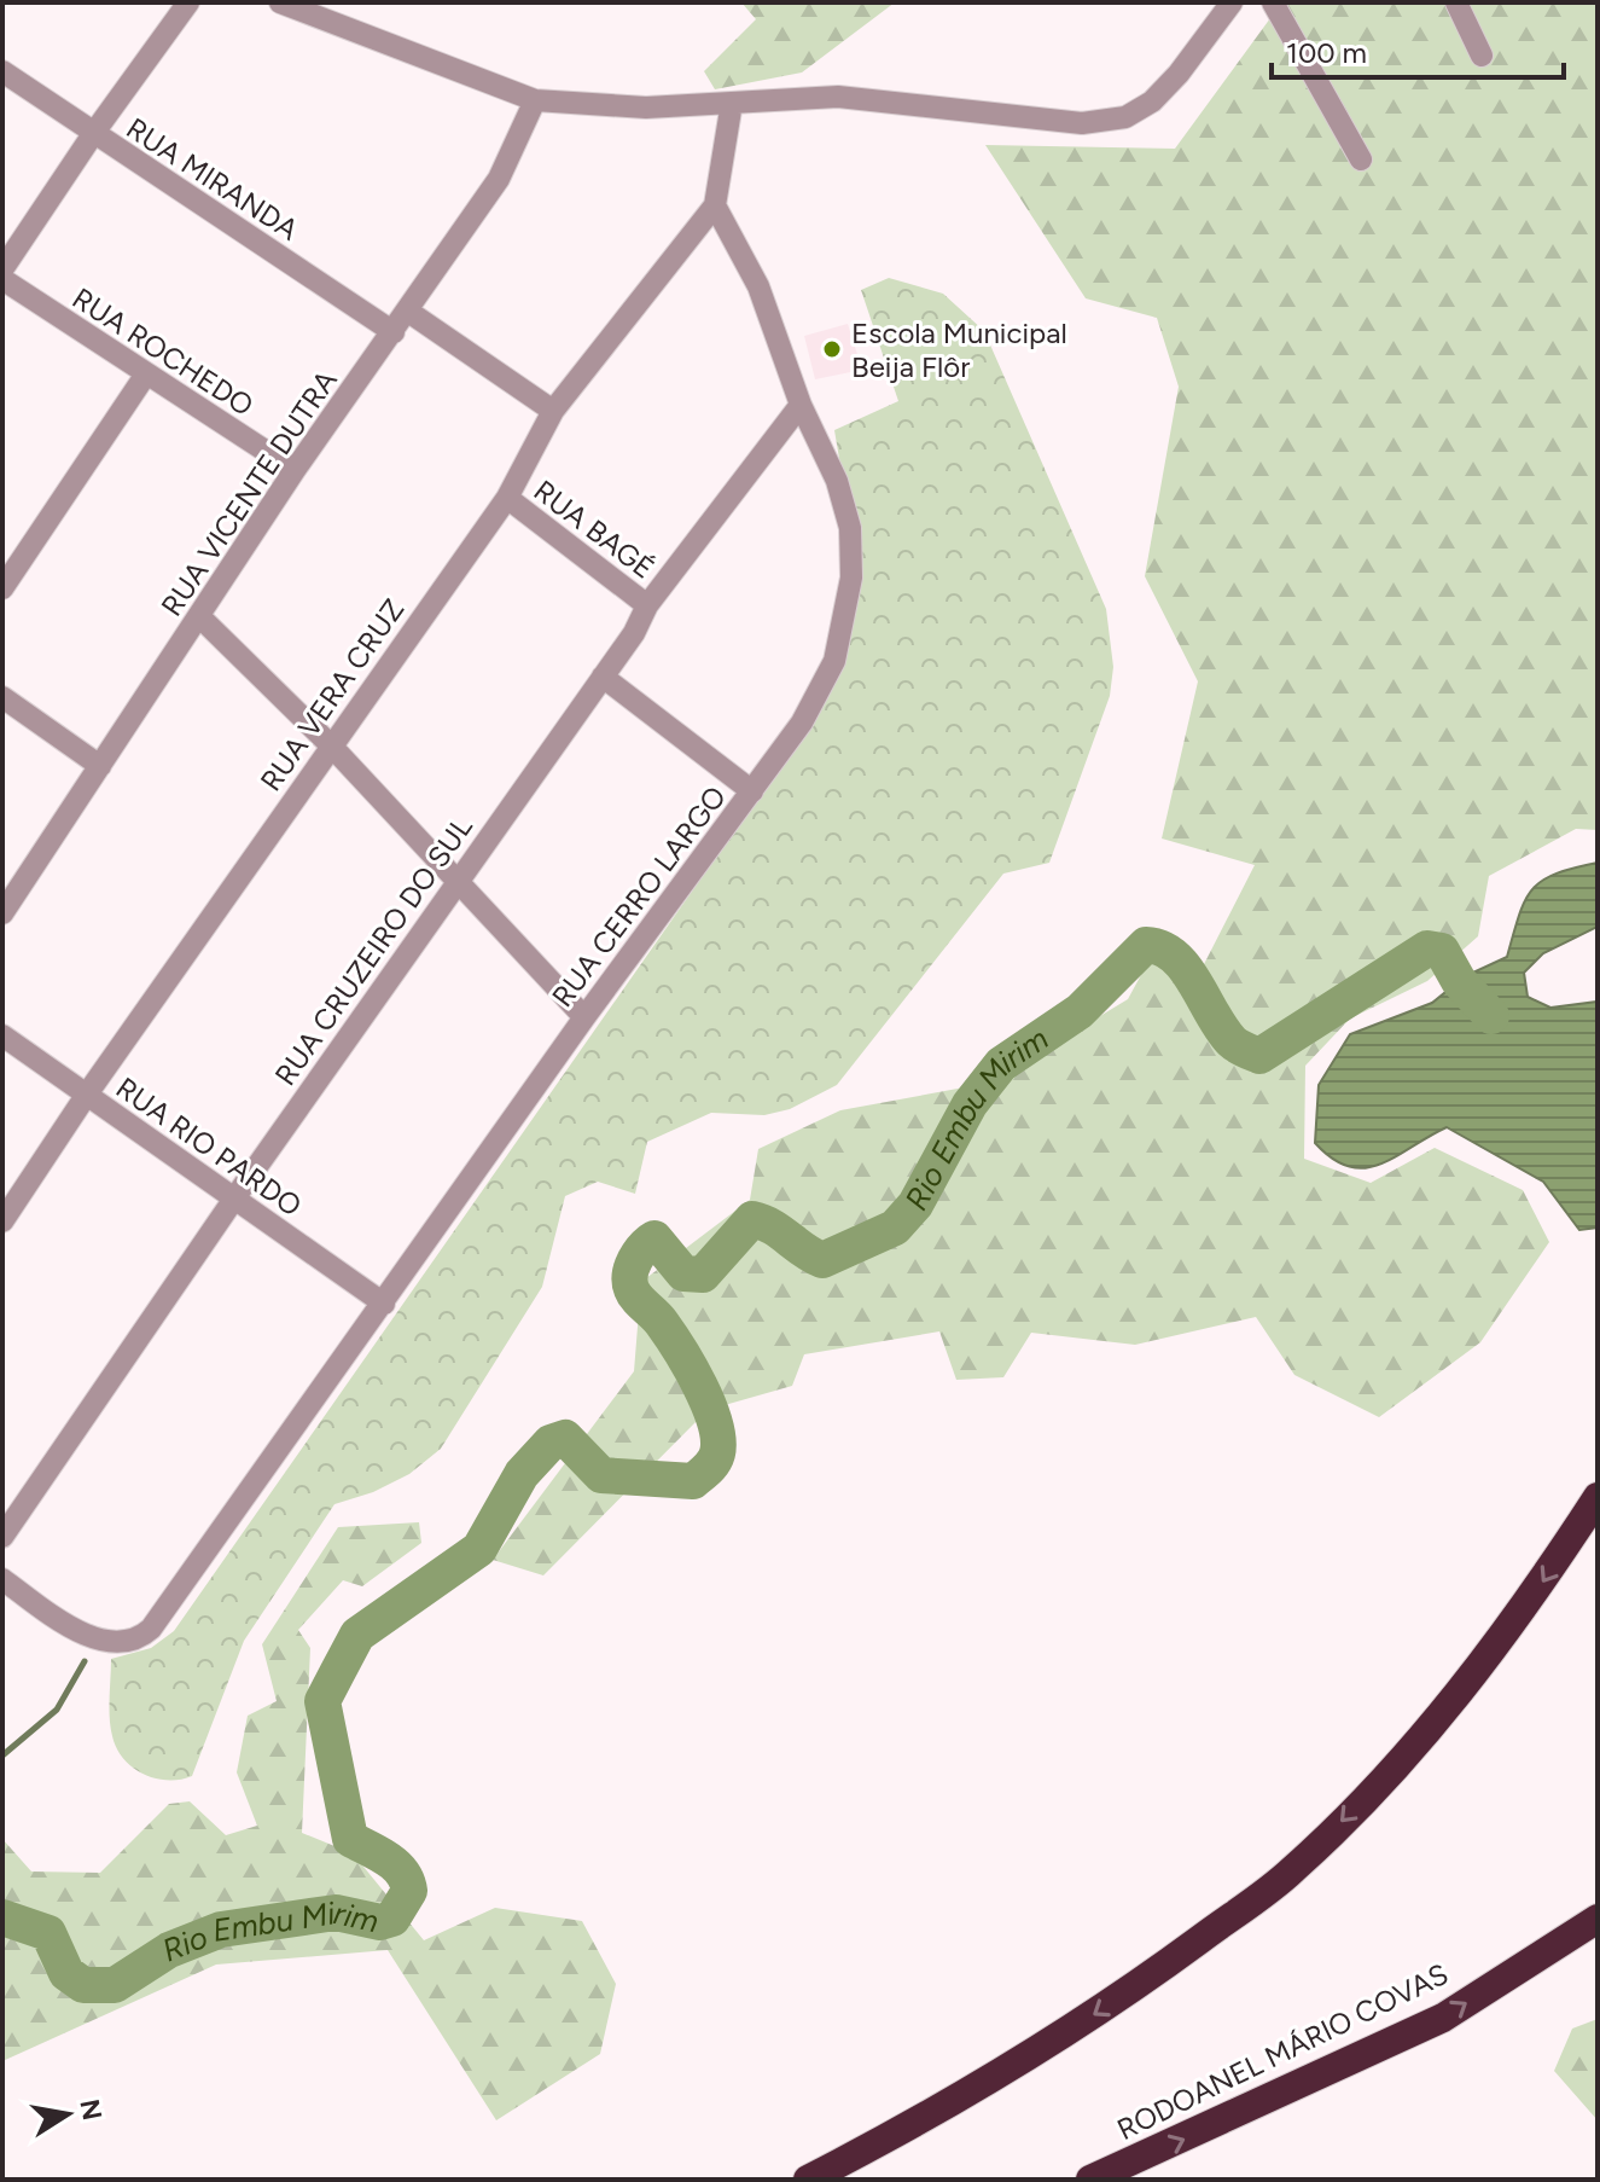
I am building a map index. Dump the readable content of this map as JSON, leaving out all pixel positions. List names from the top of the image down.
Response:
{
  "streets": {
    "highway": ["RODOANEL MÁRIO COVAS"],
    "street": [
      "RUA MIRANDA",
      "RUA ROCHEDO",
      "RUA VICENTE DUTRA",
      "RUA BAGÉ",
      "RUA VERA CRUZ",
      "RUA CERRO LARGO",
      "RUA CRUZEIRO DO SUL",
      "RUA RIO PARDO"
    ]
  },
  "crossings": [
    ["RUA MIRANDA", "RUA VICENTE DUTRA"],
    ["RUA ROCHEDO", "RUA VICENTE DUTRA"],
    ["RUA BAGÉ", "RUA VERA CRUZ"],
    ["RUA BAGÉ", "RUA CRUZEIRO DO SUL"],
    ["RUA VERA CRUZ", "RUA CERRO LARGO"],
    ["RUA VERA CRUZ", "RUA RIO PARDO"],
    ["RUA CERRO LARGO", "RUA CRUZEIRO DO SUL"],
    ["RUA CERRO LARGO", "RUA RIO PARDO"],
    ["RUA CRUZEIRO DO SUL", "RUA RIO PARDO"]
  ],
  "water": ["Rio Embu Mirim"],
  "places": ["Escola Municipal Beija Flôr"],
  "scale_bar": "100 m",
  "north": "right"
}
